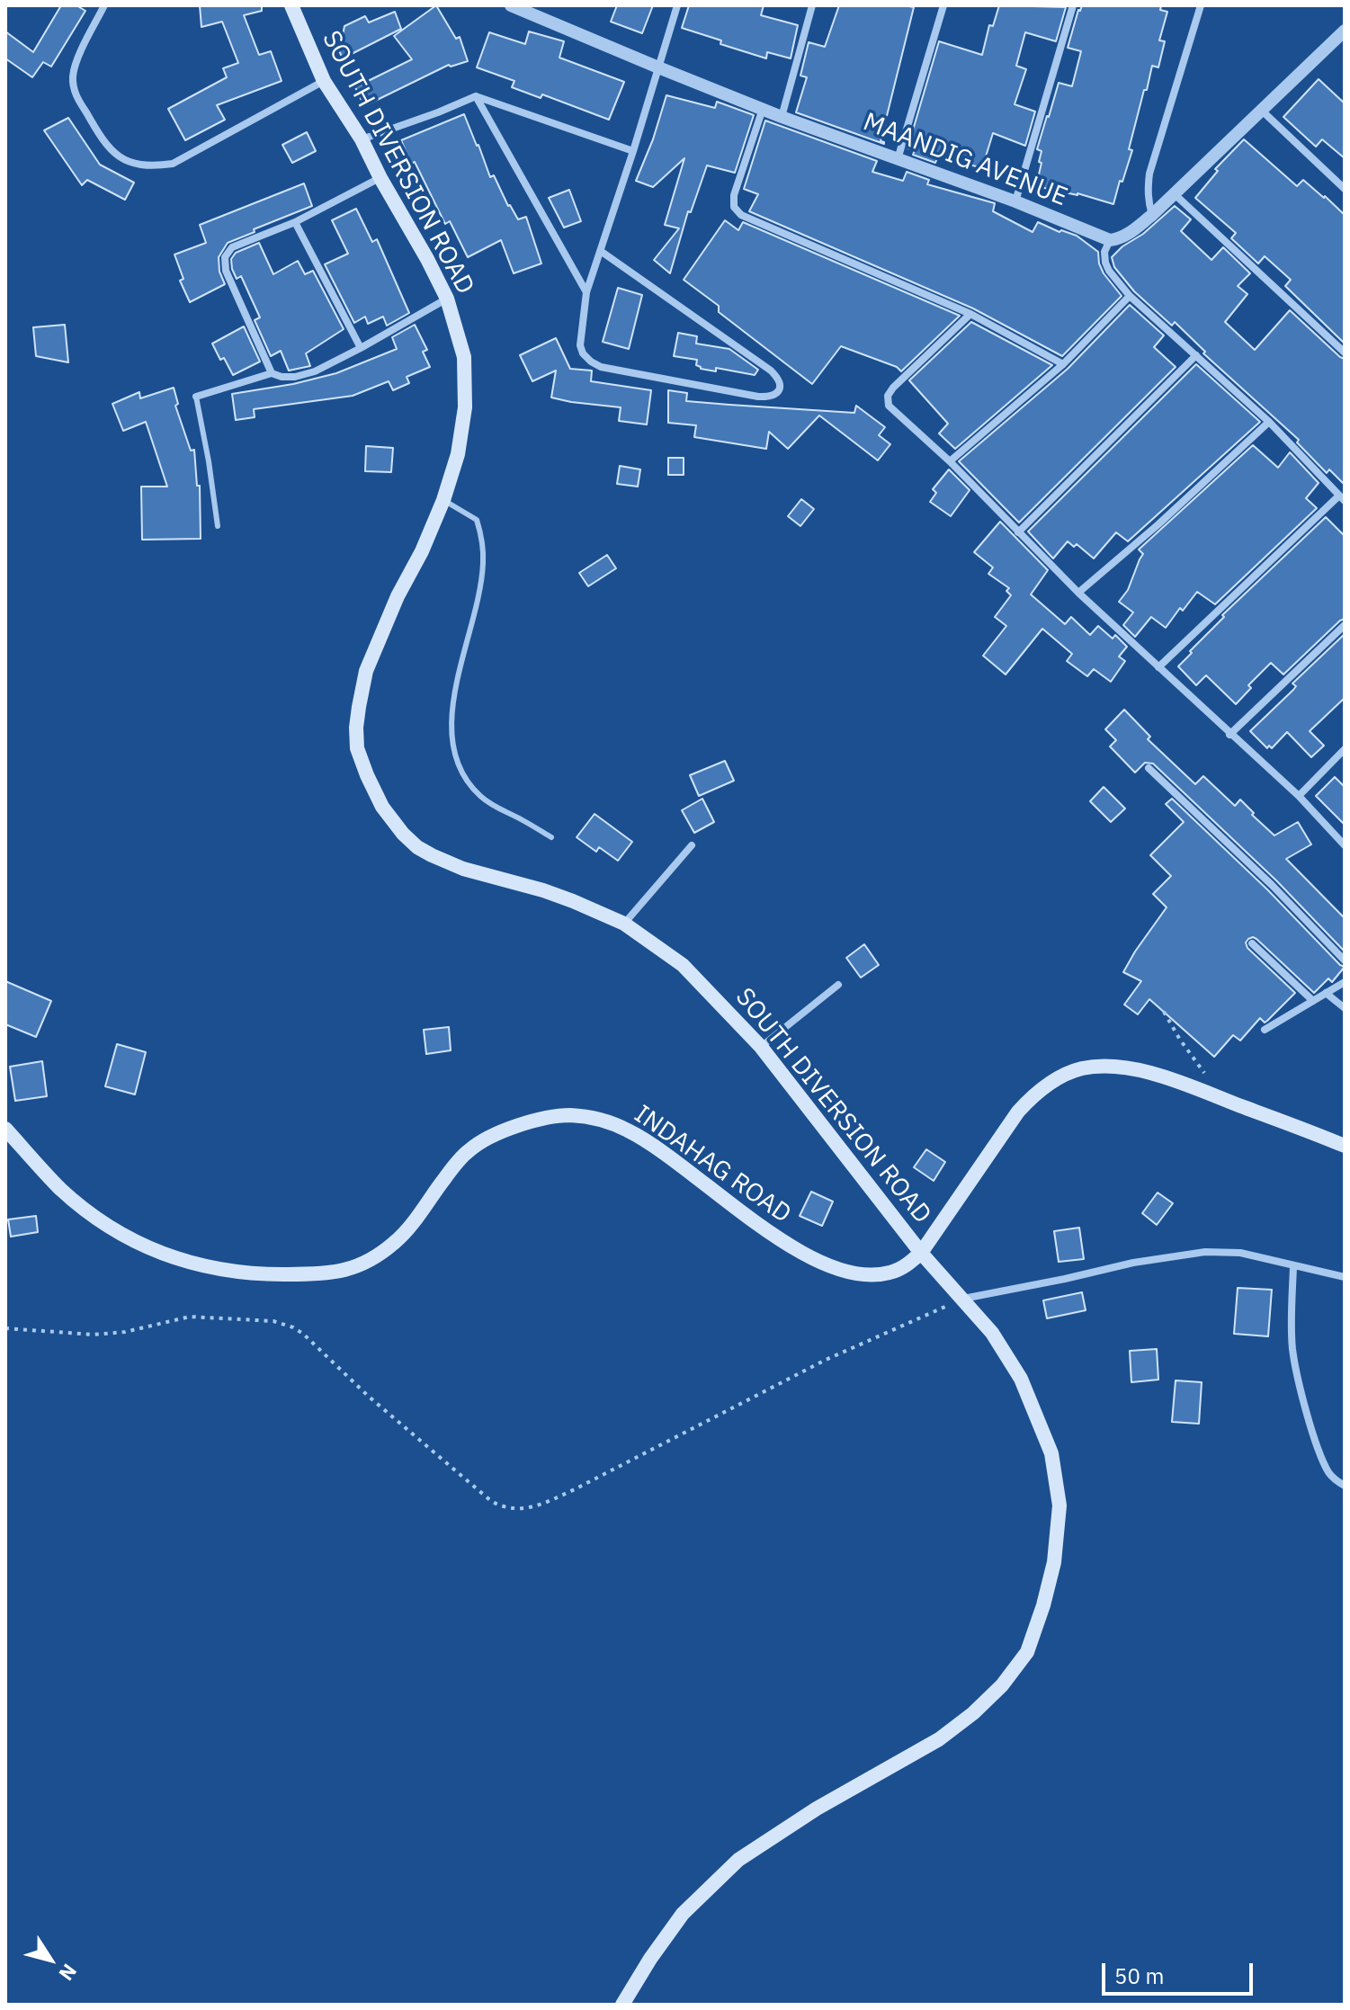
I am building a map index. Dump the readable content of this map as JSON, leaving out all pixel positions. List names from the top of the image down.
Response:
{
  "streets": {
    "main road": ["SOUTH DIVERSION ROAD", "INDAHAG ROAD"],
    "street": ["MAANDIG AVENUE"]
  },
  "crossings": [
    ["SOUTH DIVERSION ROAD", "INDAHAG ROAD"]
  ],
  "scale_bar": "50 m",
  "north": "bottom right"
}
